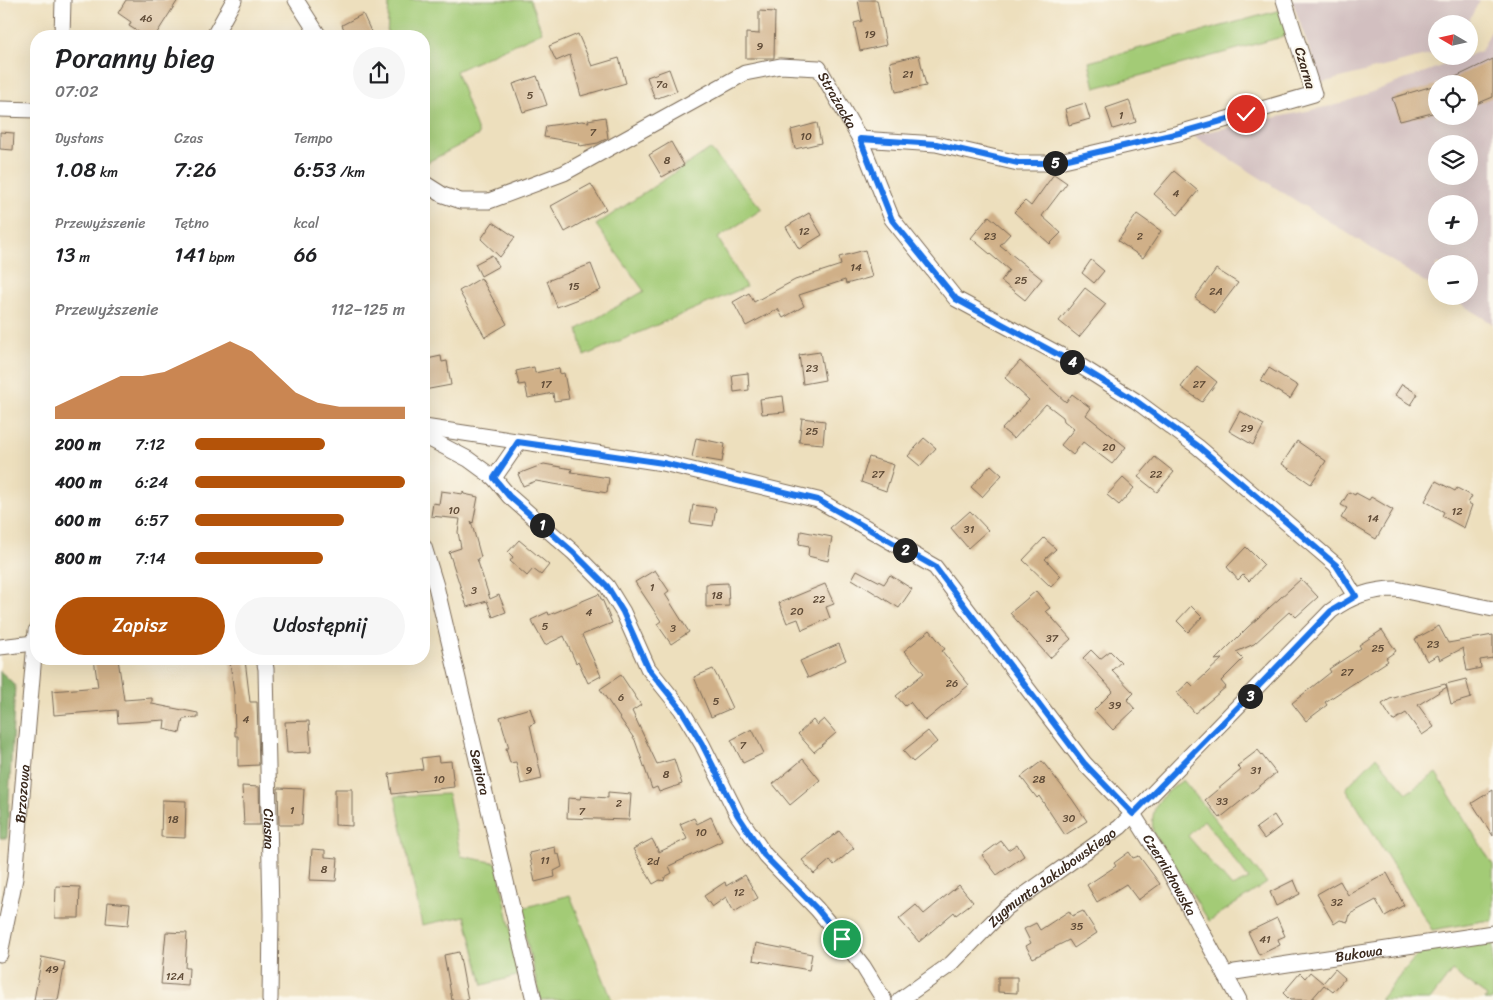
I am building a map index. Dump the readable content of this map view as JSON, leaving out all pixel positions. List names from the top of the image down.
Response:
{
  "streets": {
    "street": [
      "Czarna",
      "Strażacka",
      "Seniora",
      "Brzozowa",
      "Ciasna",
      "Czernichowska",
      "Zygmunta Jakubowskiego",
      "Bukowa"
    ]
  },
  "crossings": [
    ["Czarna", "Strażacka"],
    ["Strażacka", "Zygmunta Jakubowskiego"],
    ["Czernichowska", "Zygmunta Jakubowskiego"],
    ["Czernichowska", "Bukowa"]
  ],
  "house_numbers": [
    "46",
    "19",
    "9",
    "21",
    "7a",
    "5",
    "1",
    "7",
    "10",
    "8",
    "4",
    "12",
    "23",
    "2",
    "14",
    "25",
    "15",
    "2A",
    "23",
    "17",
    "27",
    "29",
    "25",
    "20",
    "27",
    "22",
    "10",
    "12",
    "14",
    "31",
    "1",
    "3",
    "18",
    "22",
    "20",
    "4",
    "5",
    "3",
    "37",
    "23",
    "25",
    "27",
    "26",
    "6",
    "5",
    "39",
    "4",
    "7",
    "9",
    "31",
    "8",
    "10",
    "28",
    "33",
    "2",
    "1",
    "7",
    "30",
    "18",
    "10",
    "11",
    "2d",
    "8",
    "12",
    "32",
    "35",
    "41",
    "49",
    "12A"
  ],
  "north": "left",
  "page": {
    "map_buttons": ["+", "−"],
    "heading": ["Poranny bieg", "07:02"],
    "stats": [
      ["Dystans", "1.08 km"],
      ["Czas", "7:26"],
      ["Tempo", "6:53 /km"],
      ["Przewyższenie", "13 m"],
      ["Tętno", "141 bpm"],
      ["kcal", "66"]
    ],
    "pins": [
      "5",
      "4",
      "1",
      "2",
      "3"
    ],
    "chart": ["Przewyższenie", "112–125 m"],
    "list": [
      {
        "name": "200 m",
        "note": "7:12"
      },
      {
        "name": "400 m",
        "note": "6:24"
      },
      {
        "name": "600 m",
        "note": "6:57"
      },
      {
        "name": "800 m",
        "note": "7:14"
      }
    ],
    "buttons": ["Zapisz", "Udostępnij"]
  }
}
